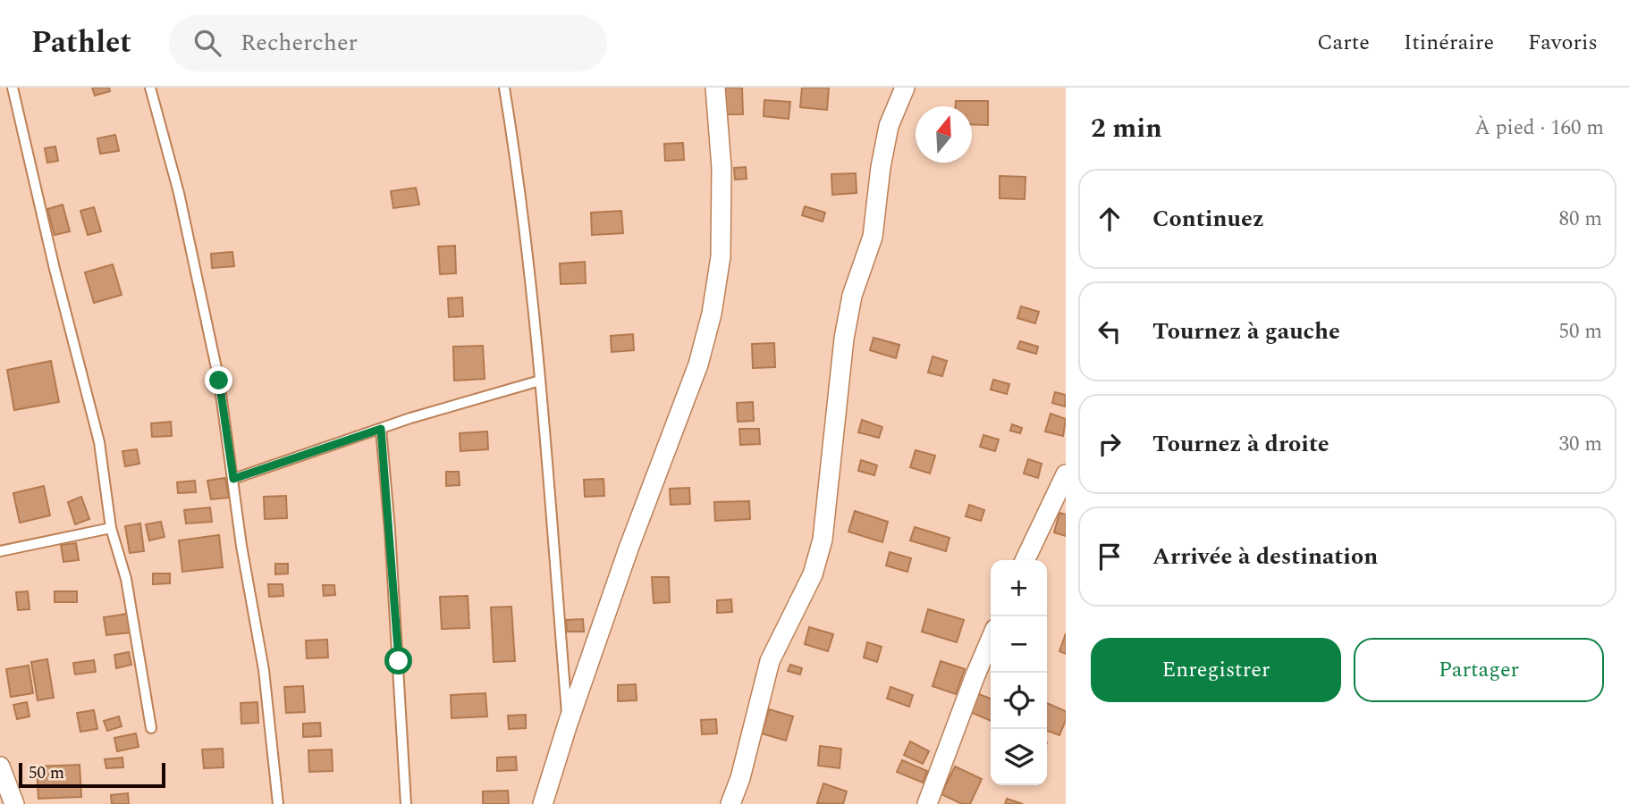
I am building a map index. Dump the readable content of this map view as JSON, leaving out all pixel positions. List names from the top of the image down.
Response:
{
  "scale_bar": "50 m",
  "north": "top",
  "page": {
    "header": "Pathlet",
    "search": "Rechercher",
    "nav": ["Carte", "Itinéraire", "Favoris"],
    "heading": ["2 min", "À pied · 160 m"],
    "list": [
      ["Continuez", "80 m"],
      ["Tournez à gauche", "50 m"],
      ["Tournez à droite", "30 m"],
      "Arrivée à destination"
    ],
    "map_buttons": ["+", "−"],
    "buttons": ["Enregistrer", "Partager"],
    "scale": "50 m"
  }
}
